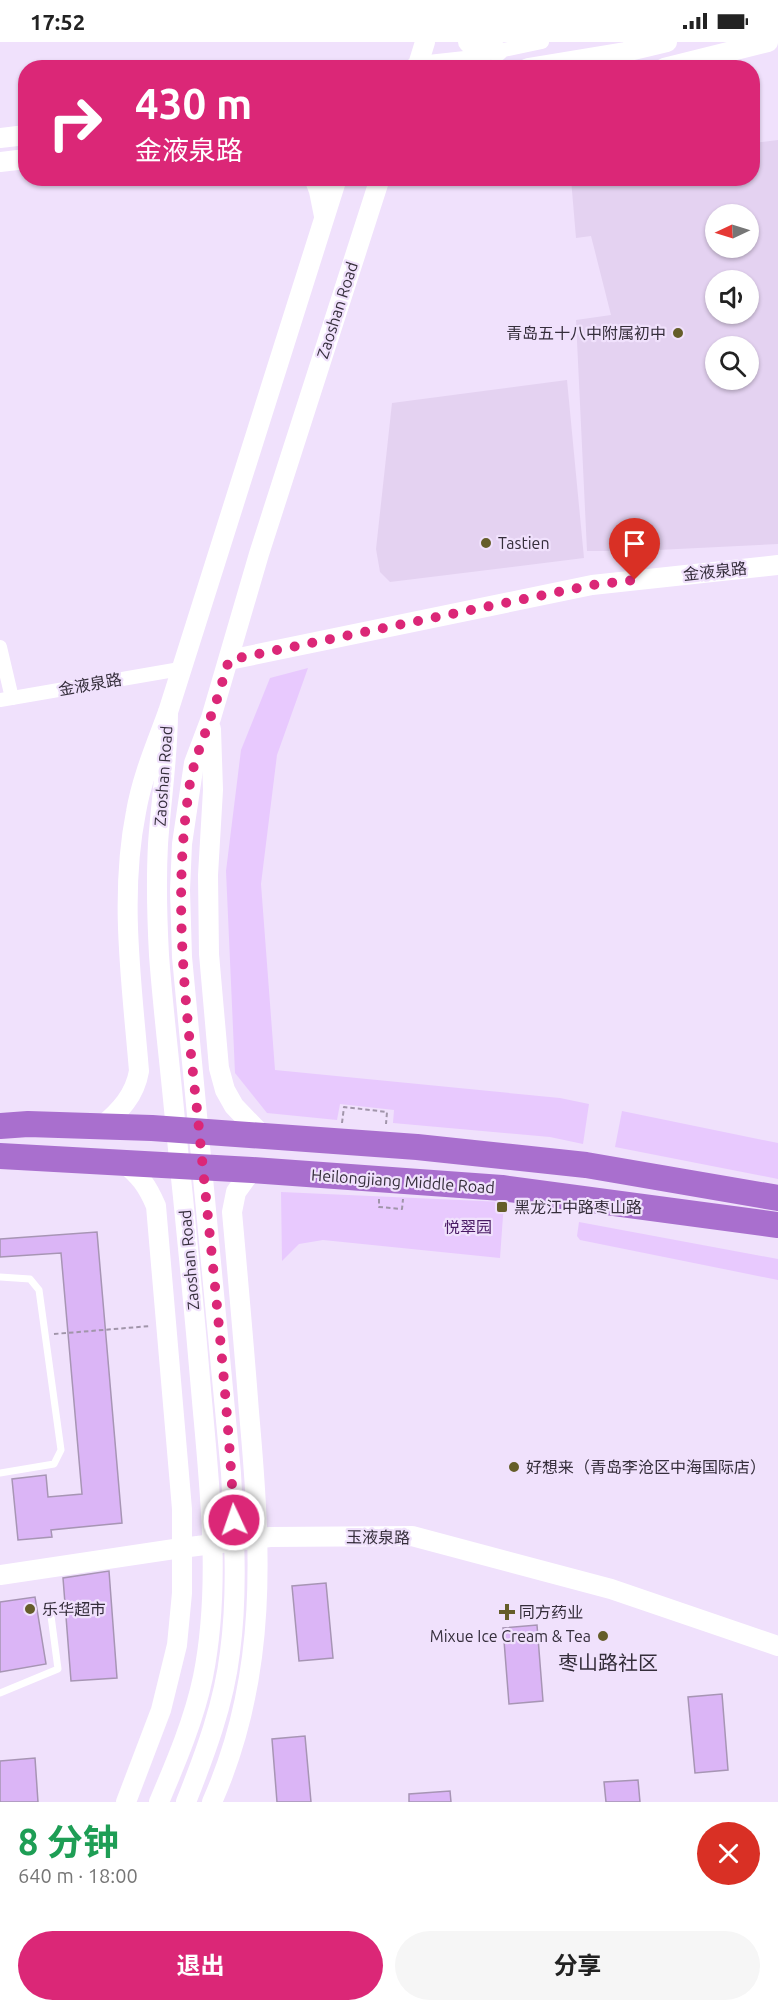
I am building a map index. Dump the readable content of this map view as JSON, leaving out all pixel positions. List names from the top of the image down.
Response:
{
  "streets": {
    "highway": ["Heilongjiang Middle Road"],
    "main road": ["Zaoshan Road", "金液泉路", "玉液泉路"]
  },
  "crossings": [
    ["Zaoshan Road", "金液泉路"],
    ["Zaoshan Road", "Heilongjiang Middle Road"],
    ["Zaoshan Road", "玉液泉路"]
  ],
  "districts": ["枣山路社区"],
  "parks": ["悦翠园"],
  "places": {
    "other": [
      "青岛五十八中附属初中",
      "Tastien",
      "好想来（青岛李沧区中海国际店）",
      "乐华超市",
      "Mixue Ice Cream & Tea"
    ],
    "transit": ["黑龙江中路枣山路"],
    "health": ["同方药业"]
  },
  "north": "left",
  "page": {
    "status": "17:52",
    "turn": ["430 m", "金液泉路"],
    "heading": ["8 分钟", "640 m · 18:00"],
    "buttons": ["退出", "分享"]
  }
}
